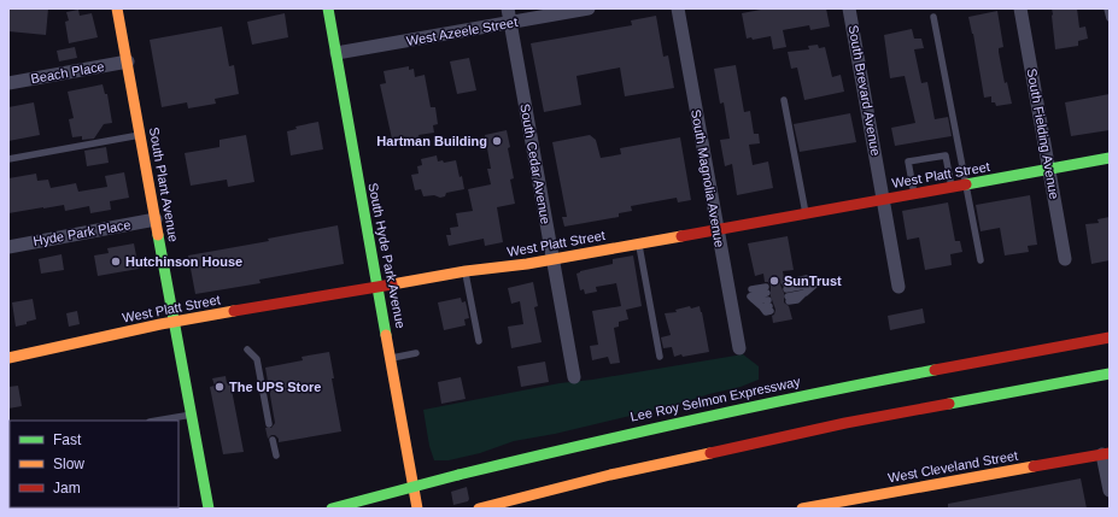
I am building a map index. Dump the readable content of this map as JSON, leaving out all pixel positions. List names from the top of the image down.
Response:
{
  "streets": {
    "main road": [
      "West Platt Street",
      "South Plant Avenue",
      "South Hyde Park Avenue",
      "Lee Roy Selmon Expressway",
      "West Cleveland Street"
    ],
    "street": [
      "West Azeele Street",
      "Beach Place",
      "South Brevard Avenue",
      "South Fielding Avenue",
      "South Cedar Avenue",
      "South Magnolia Avenue",
      "Hyde Park Place"
    ]
  },
  "crossings": [
    ["West Azeele Street", "South Cedar Avenue"],
    ["West Azeele Street", "South Hyde Park Avenue"],
    ["Beach Place", "South Plant Avenue"],
    ["South Brevard Avenue", "West Platt Street"],
    ["South Fielding Avenue", "West Platt Street"],
    ["South Cedar Avenue", "West Platt Street"],
    ["West Platt Street", "South Magnolia Avenue"],
    ["West Platt Street", "South Plant Avenue"],
    ["West Platt Street", "South Hyde Park Avenue"],
    ["South Plant Avenue", "Hyde Park Place"]
  ],
  "places": [
    "Hartman Building",
    "Hutchinson House",
    "SunTrust",
    "The UPS Store"
  ],
  "legend": ["Fast", "Slow", "Jam"]
}
